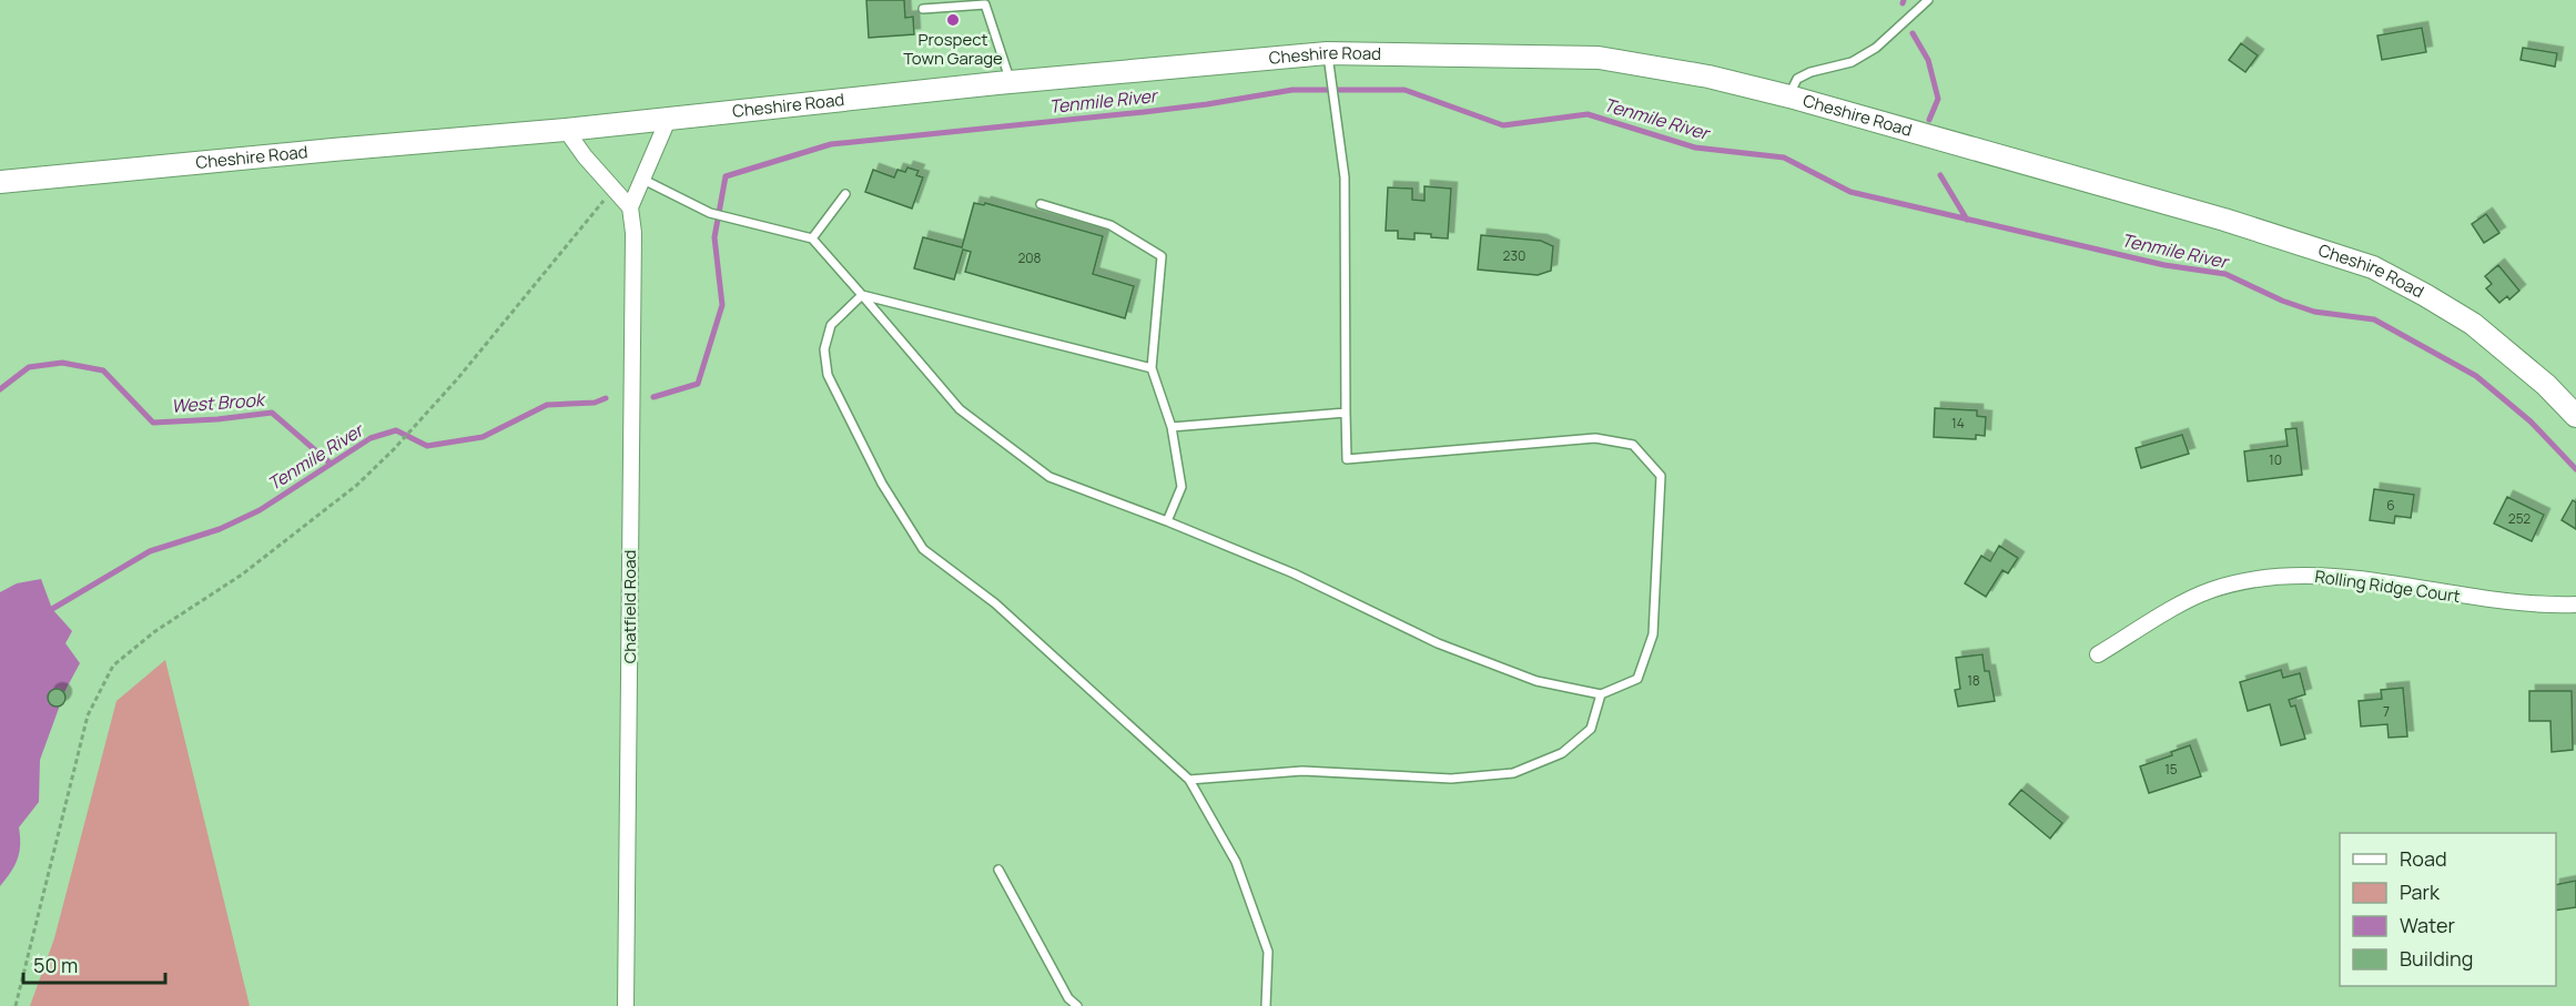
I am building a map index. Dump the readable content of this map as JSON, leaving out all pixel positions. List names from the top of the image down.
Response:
{
  "streets": {
    "main road": ["Cheshire Road"],
    "street": ["Rolling Ridge Court", "Chatfield Road"]
  },
  "crossings": [
    ["Cheshire Road", "Chatfield Road"]
  ],
  "water": ["Tenmile River", "West Brook"],
  "places": ["Prospect Town Garage"],
  "house_numbers": [
    "230",
    "208",
    "14",
    "10",
    "6",
    "252",
    "18",
    "7",
    "15"
  ],
  "legend": [
    "Road",
    "Park",
    "Water",
    "Building"
  ],
  "scale_bar": "50 m"
}
